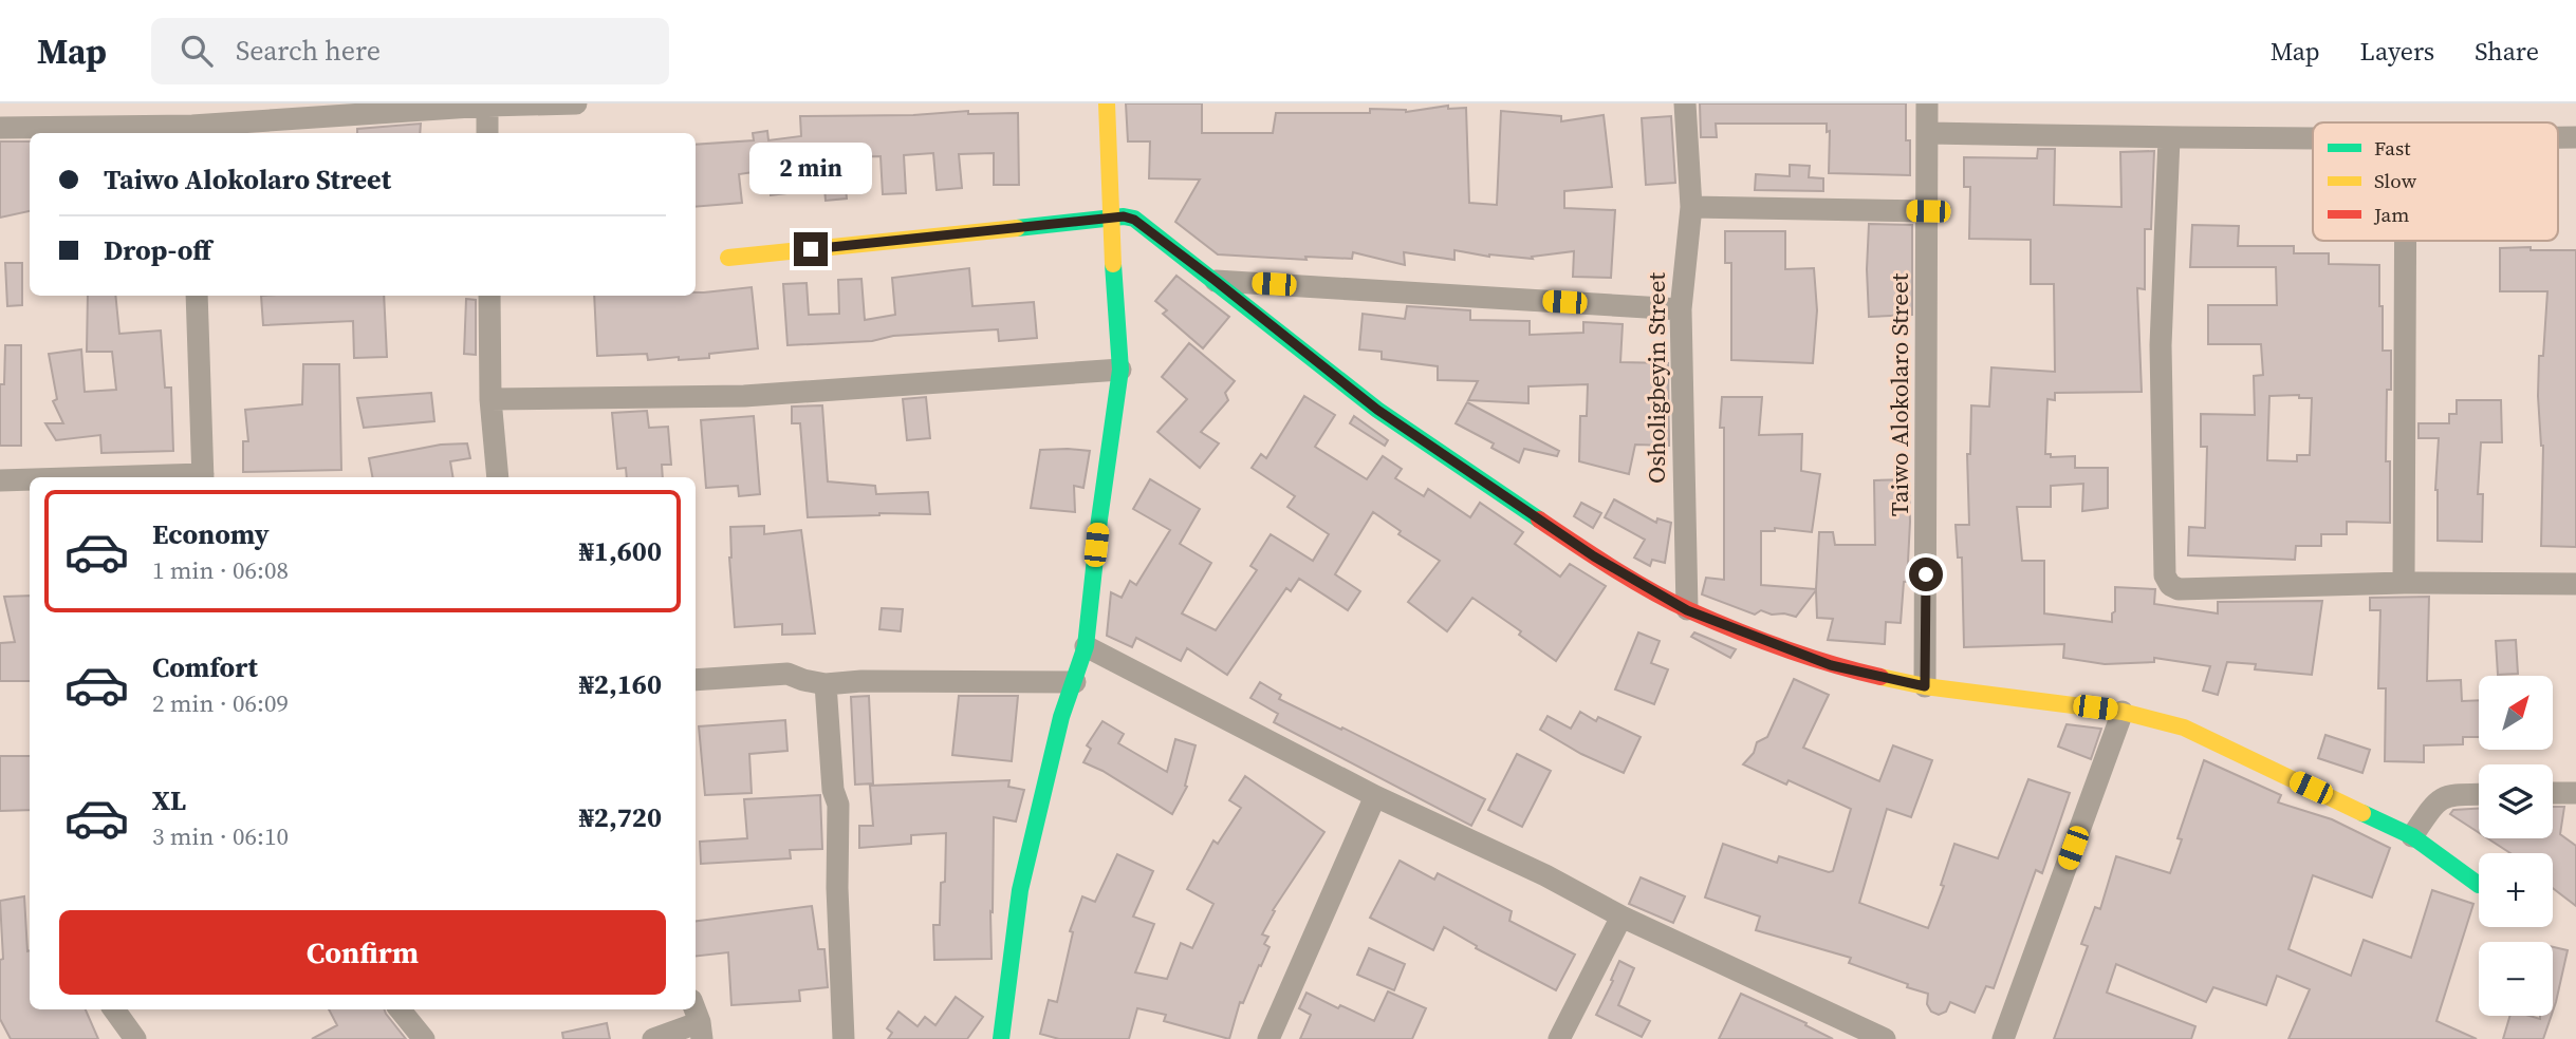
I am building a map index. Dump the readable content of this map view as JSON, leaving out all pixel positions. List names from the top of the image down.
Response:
{
  "streets": {
    "street": ["Osholigbeyin Street", "Taiwo Alokolaro Street"]
  },
  "legend": ["Fast", "Slow", "Jam"],
  "north": "top right",
  "page": {
    "header": "Map",
    "search": "Search here",
    "nav": ["Map", "Layers", "Share"],
    "banner": ["Taiwo Alokolaro Street", "Drop-off"],
    "bubble": "2 min",
    "list": [
      {
        "name": "Economy",
        "note": "1 min · 06:08",
        "value": "₦1,600"
      },
      {
        "name": "Comfort",
        "note": "2 min · 06:09",
        "value": "₦2,160"
      },
      {
        "name": "XL",
        "note": "3 min · 06:10",
        "value": "₦2,720"
      }
    ],
    "map_buttons": ["+", "−"],
    "buttons": "Confirm"
  }
}
